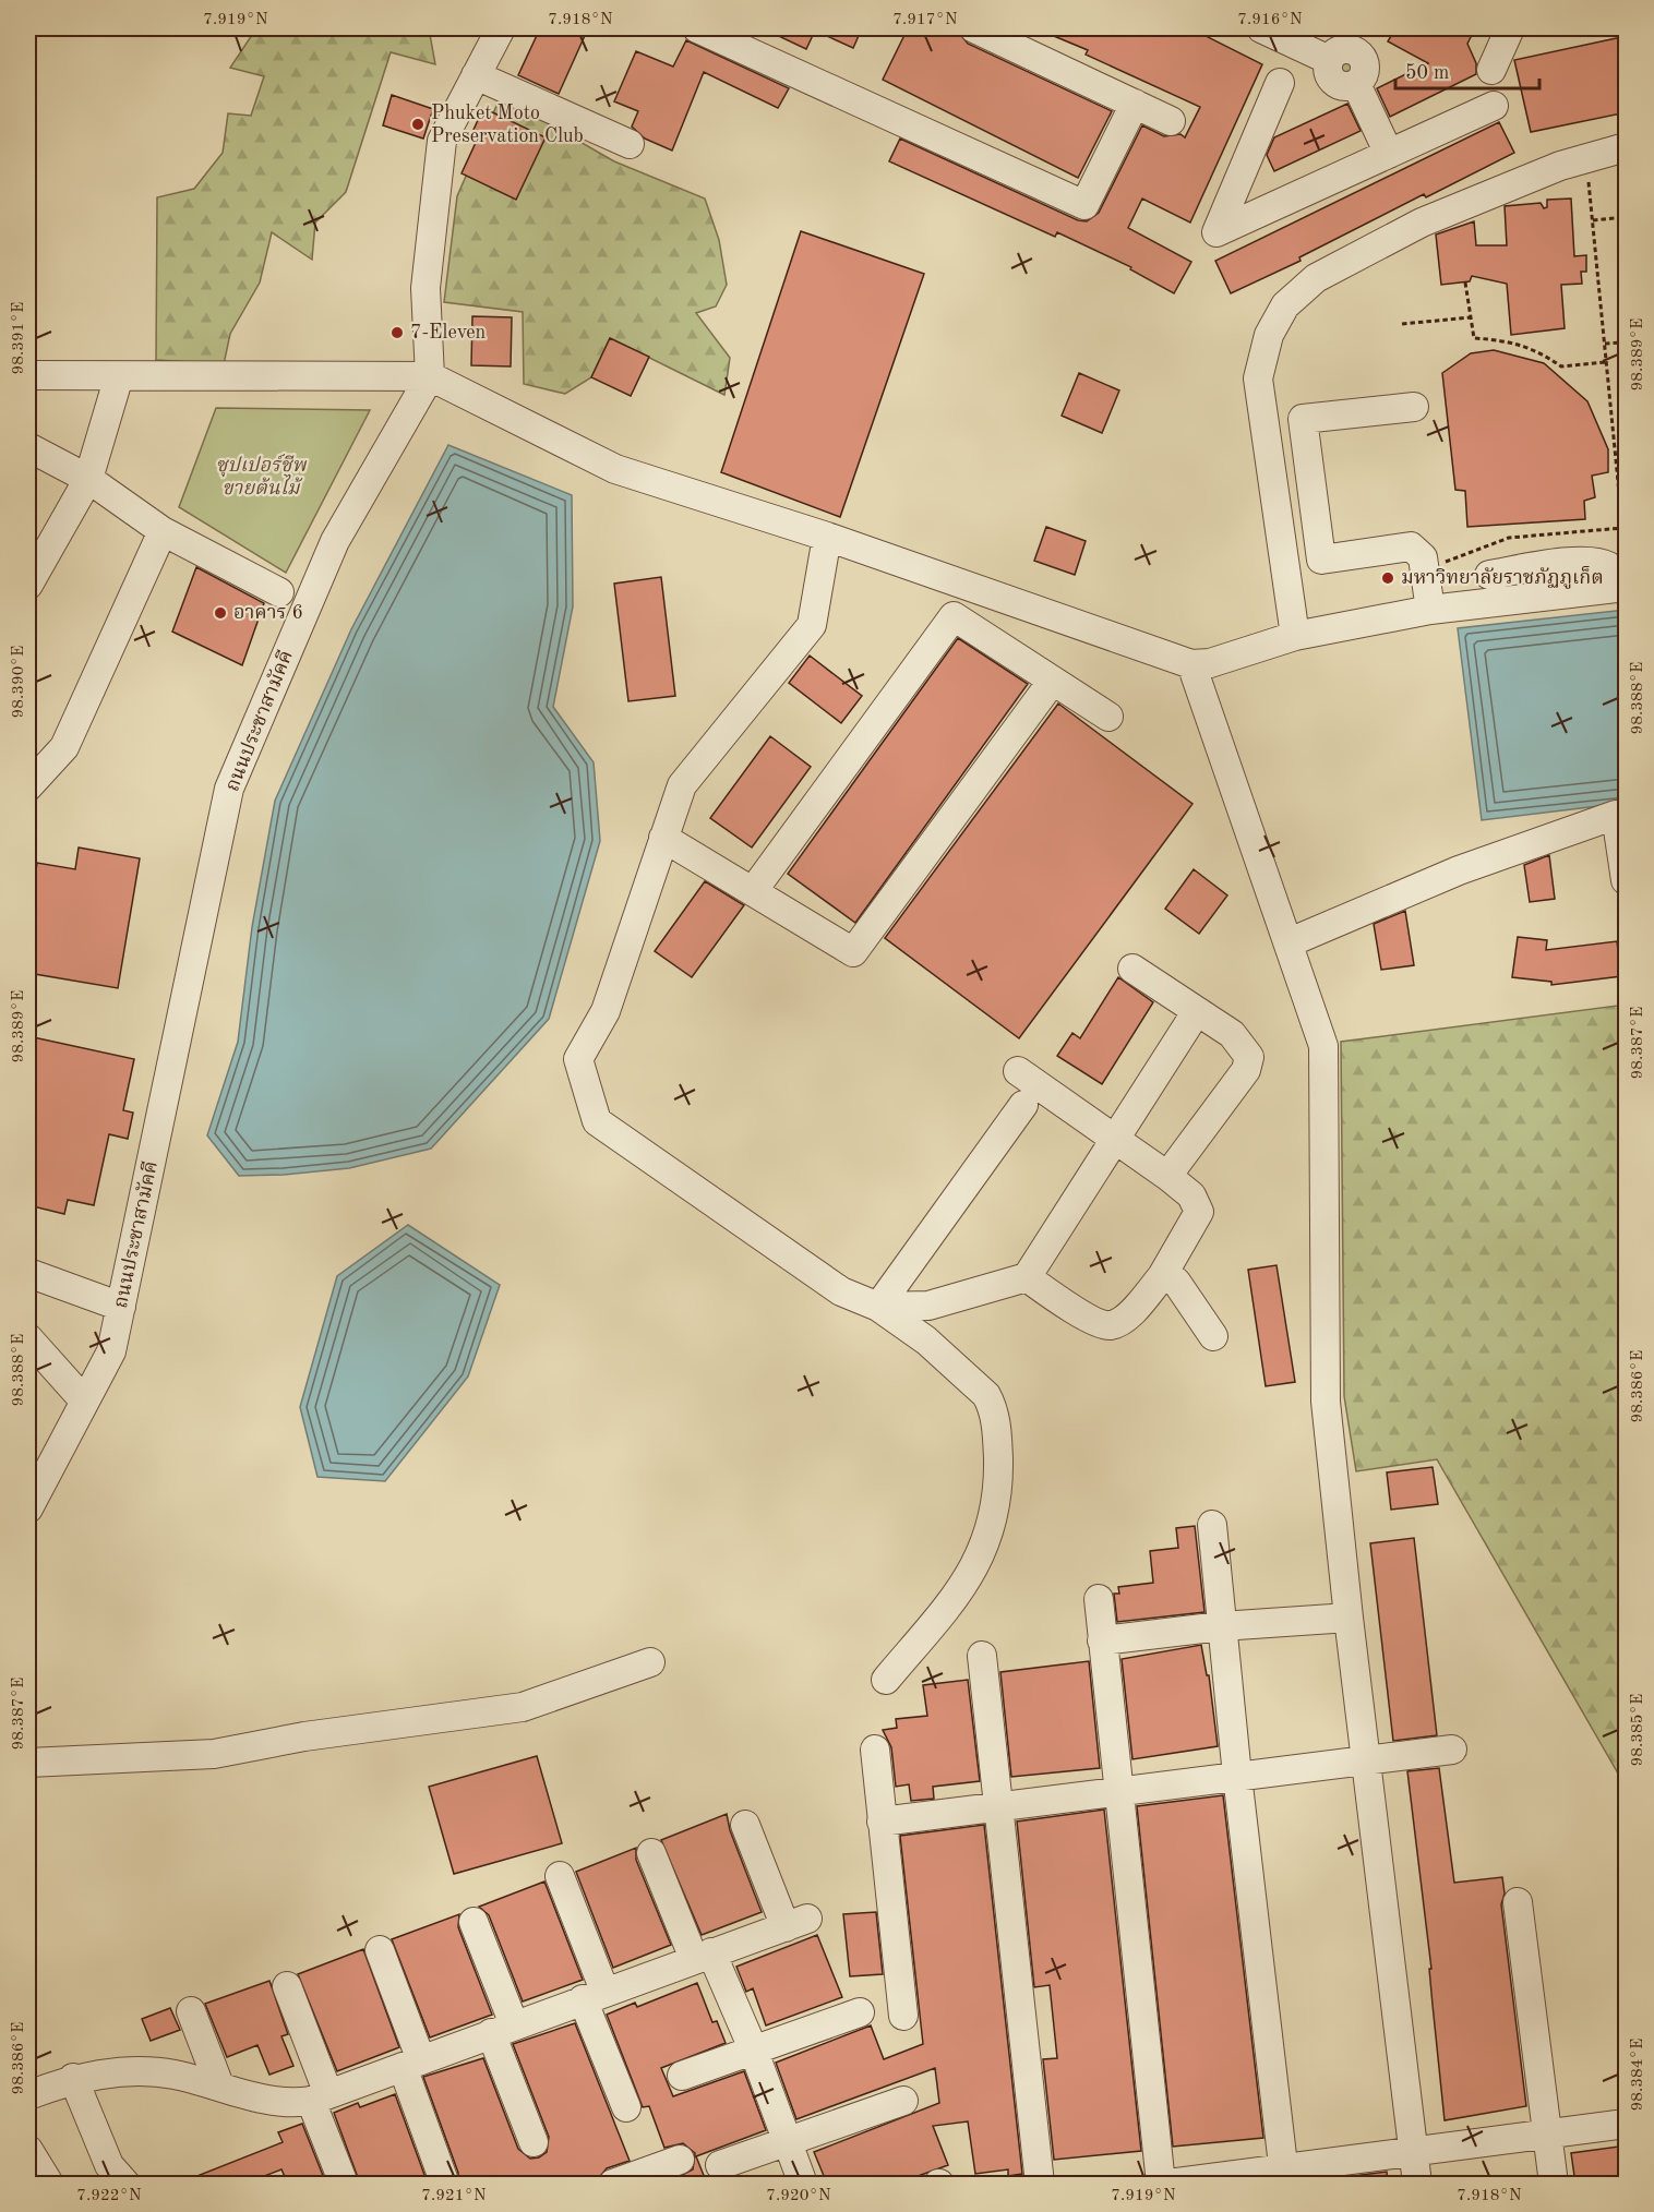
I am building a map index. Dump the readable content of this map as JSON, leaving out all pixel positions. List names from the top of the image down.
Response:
{
  "streets": {
    "street": ["ถนนประชาสามัคคี"]
  },
  "parks": ["ซุปเปอร์ชีพ ขายต้นไม้"],
  "places": [
    "Phuket Moto Preservation Club",
    "7-Eleven",
    "มหาวิทยาลัยราชภัฏภูเก็ต",
    "อาคาร 6"
  ],
  "scale_bar": "50 m",
  "coordinates": [
    "7.919°N",
    "7.918°N",
    "7.917°N",
    "7.916°N",
    "98.391°E",
    "98.389°E",
    "98.390°E",
    "98.388°E",
    "98.387°E",
    "98.386°E",
    "98.385°E",
    "98.384°E",
    "7.922°N",
    "7.921°N",
    "7.920°N"
  ]
}
